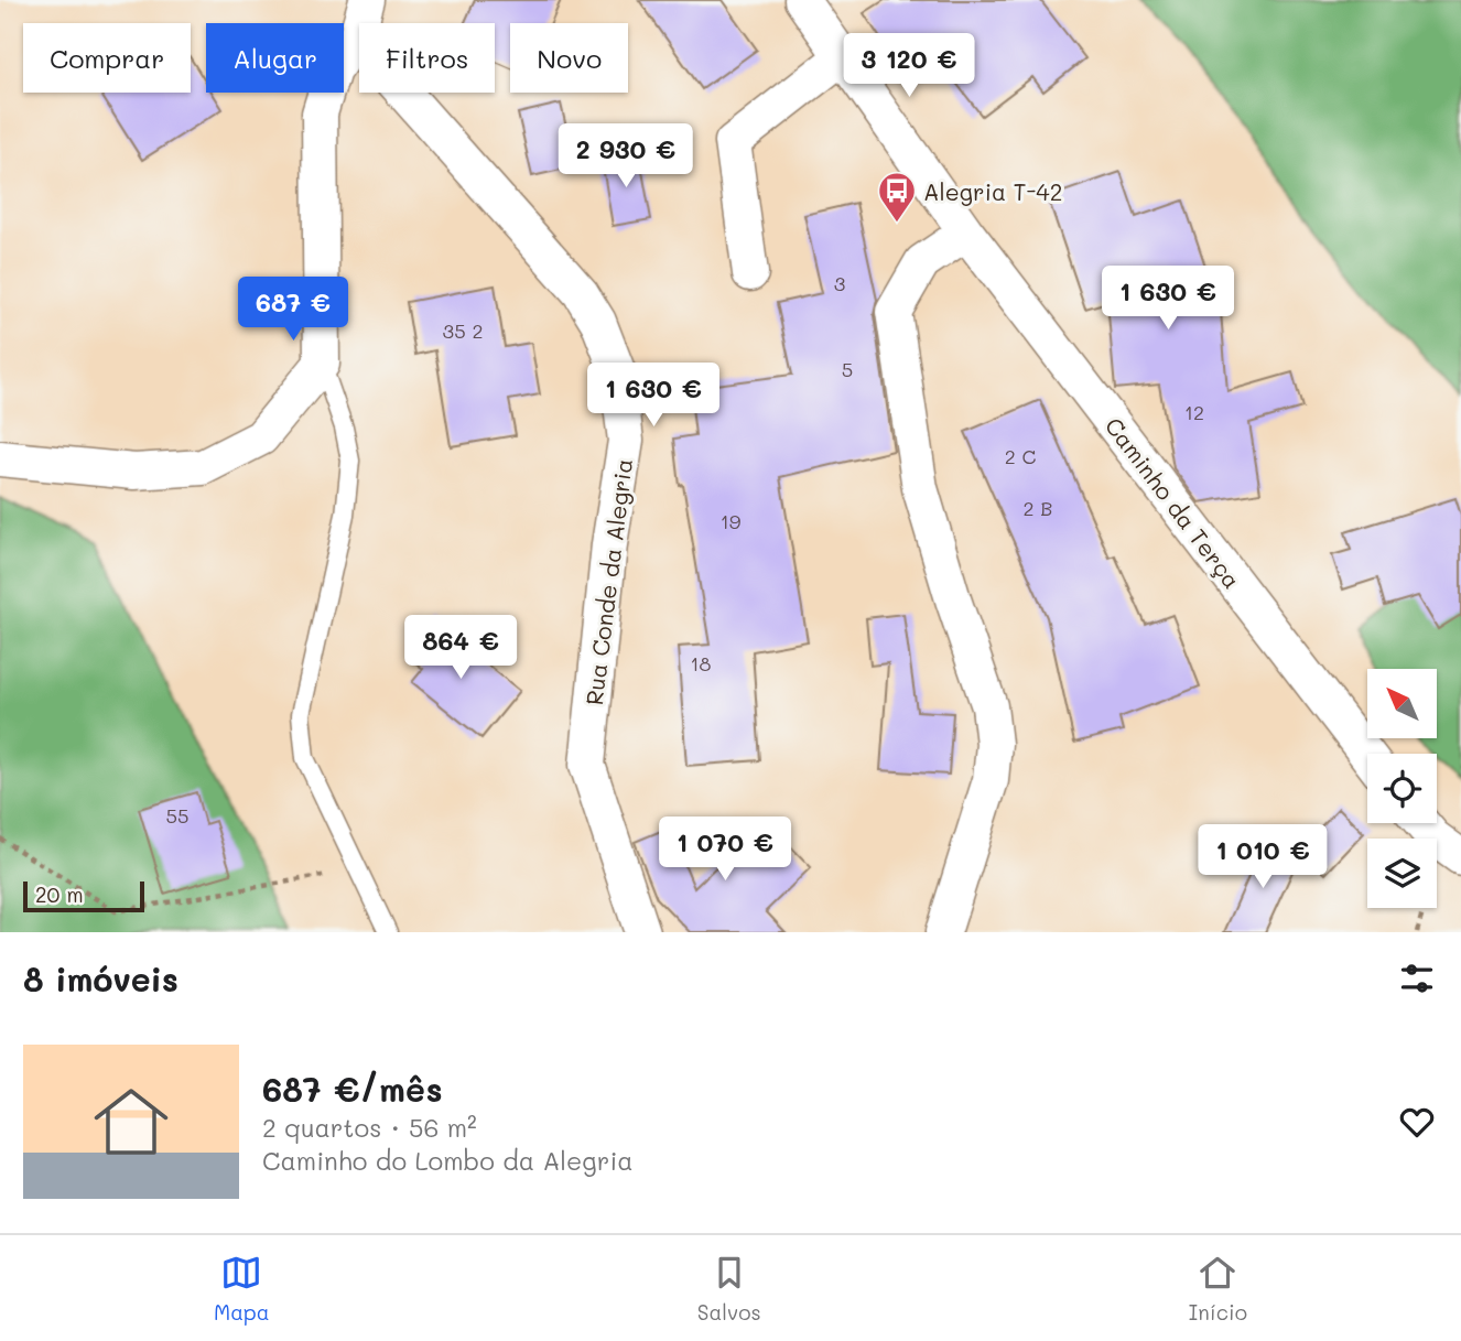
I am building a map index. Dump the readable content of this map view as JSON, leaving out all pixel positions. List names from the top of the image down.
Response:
{
  "streets": {
    "street": ["Caminho da Terça", "Rua Conde da Alegria"]
  },
  "places": {
    "bus stop": ["Alegria T-42"]
  },
  "house_numbers": [
    "3",
    "35 2",
    "5",
    "12",
    "2 C",
    "2 B",
    "19",
    "18",
    "55"
  ],
  "scale_bar": "20 m",
  "north": "top left",
  "page": {
    "chip": [
      "Comprar",
      "Alugar",
      "Filtros",
      "Novo"
    ],
    "price": [
      "3 120 €",
      "2 930 €",
      "1 630 €",
      "687 €",
      "1 630 €",
      "864 €",
      "1 070 €",
      "1 010 €"
    ],
    "scale": "20 m",
    "heading": "8 imóveis",
    "list": [
      {
        "name": "687 €/mês",
        "note": "2 quartos · 56 m² · Caminho do Lombo da Alegria"
      }
    ],
    "tabs": ["Mapa", "Salvos", "Início"]
  }
}
